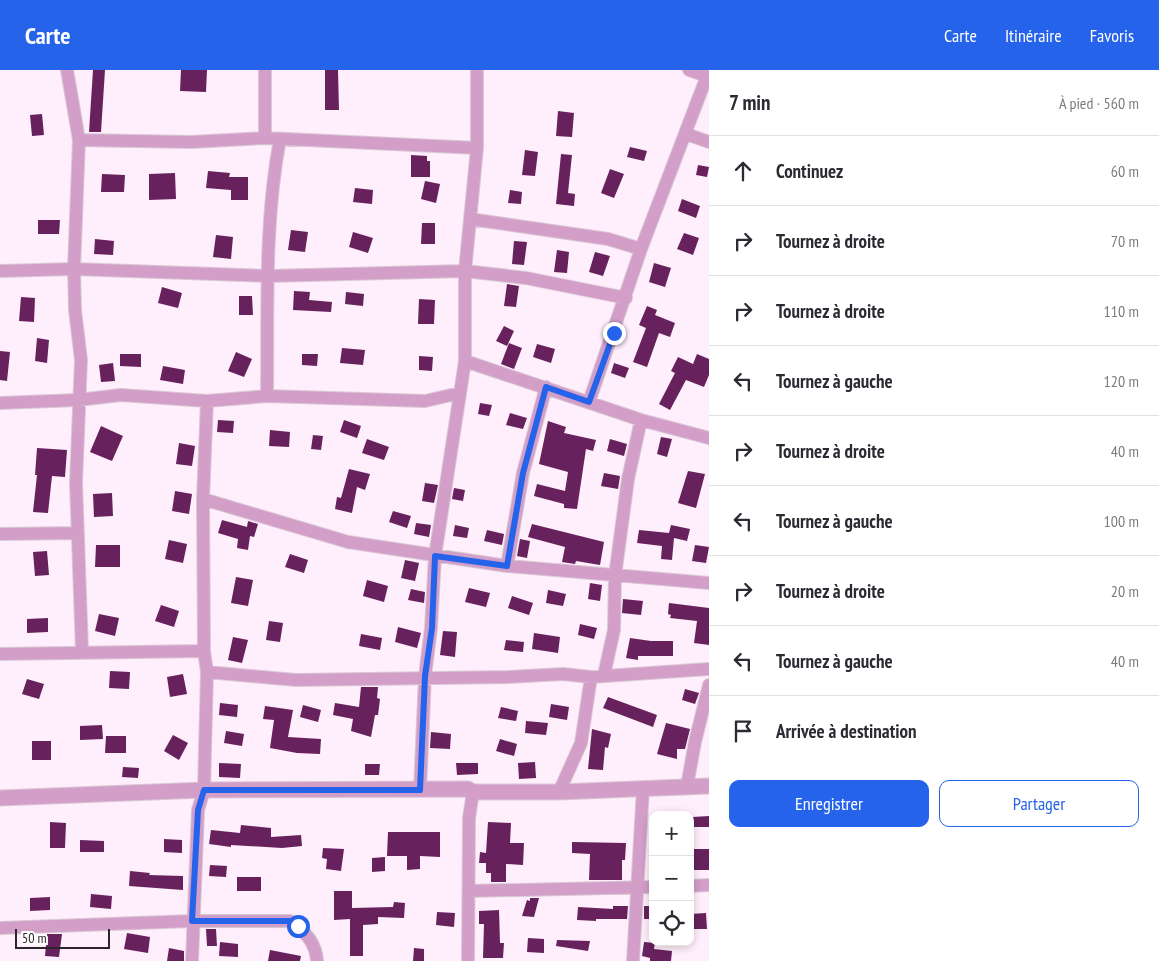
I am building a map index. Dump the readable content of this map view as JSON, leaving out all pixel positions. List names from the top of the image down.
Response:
{
  "scale_bar": "50 m",
  "page": {
    "header": "Carte",
    "nav": ["Carte", "Itinéraire", "Favoris"],
    "heading": ["7 min", "À pied · 560 m"],
    "list": [
      ["Continuez", "60 m"],
      ["Tournez à droite", "70 m"],
      ["Tournez à droite", "110 m"],
      ["Tournez à gauche", "120 m"],
      ["Tournez à droite", "40 m"],
      ["Tournez à gauche", "100 m"],
      ["Tournez à droite", "20 m"],
      ["Tournez à gauche", "40 m"],
      "Arrivée à destination"
    ],
    "buttons": ["Enregistrer", "Partager"],
    "map_buttons": ["+", "−"],
    "scale": "50 m"
  }
}
